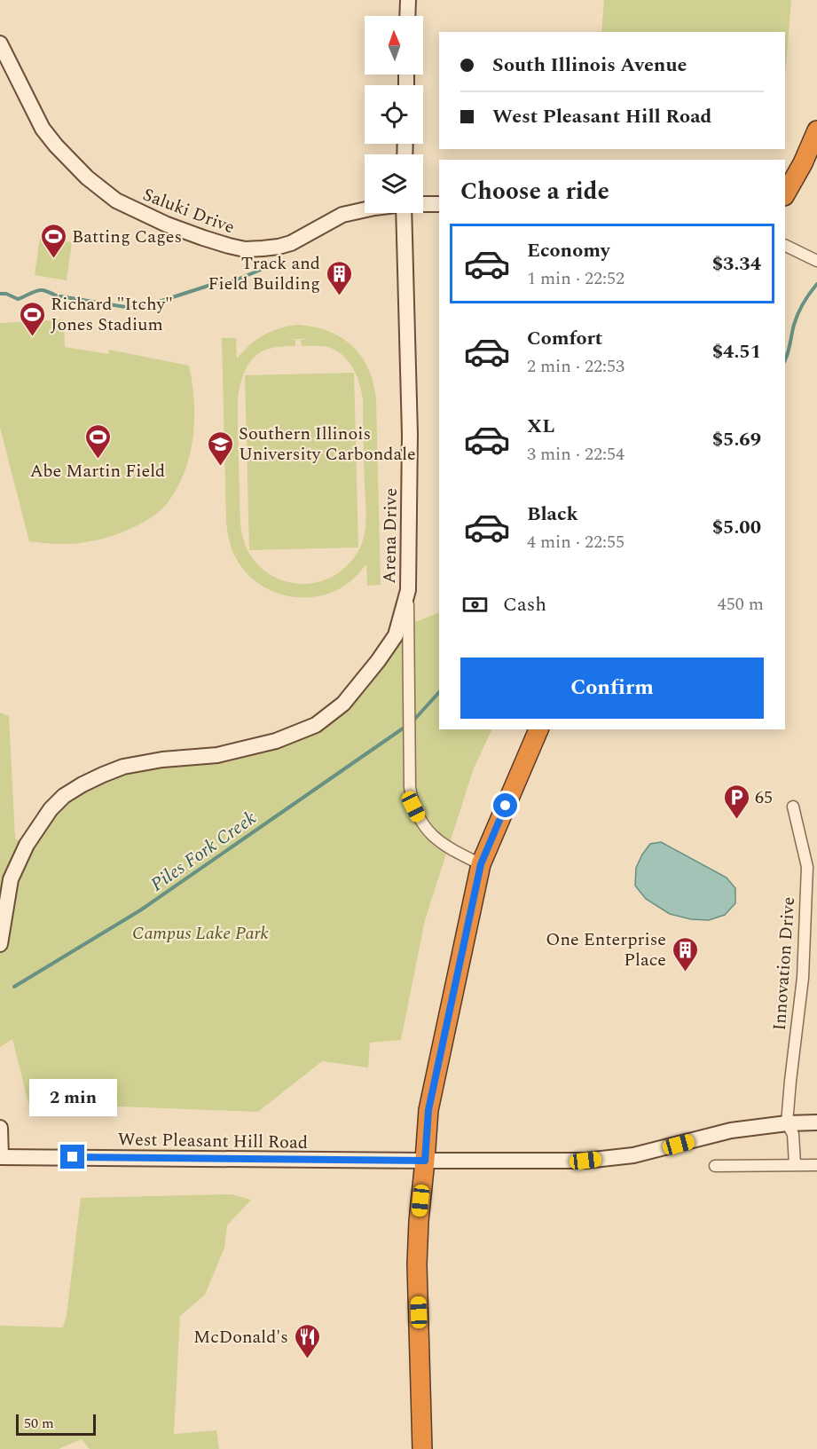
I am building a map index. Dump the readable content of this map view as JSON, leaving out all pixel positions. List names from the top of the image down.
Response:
{
  "streets": {
    "street": [
      "Saluki Drive",
      "Arena Drive",
      "Innovation Drive",
      "West Pleasant Hill Road"
    ]
  },
  "crossings": [
    ["Innovation Drive", "West Pleasant Hill Road"]
  ],
  "water": ["Piles Fork Creek"],
  "parks": ["Campus Lake Park"],
  "places": {
    "sports": ["Batting Cages", "Richard \"Itchy\" Jones Stadium", "Abe Martin Field"],
    "building": ["Track and Field Building", "One Enterprise Place"],
    "school or university": ["Southern Illinois University Carbondale"],
    "parking": ["65"],
    "restaurant": ["McDonald's"]
  },
  "scale_bar": "50 m",
  "north": "top",
  "page": {
    "banner": ["South Illinois Avenue", "West Pleasant Hill Road"],
    "heading": "Choose a ride",
    "list": [
      {
        "name": "Economy",
        "note": "1 min · 22:52",
        "value": "$3.34"
      },
      {
        "name": "Comfort",
        "note": "2 min · 22:53",
        "value": "$4.51"
      },
      {
        "name": "XL",
        "note": "3 min · 22:54",
        "value": "$5.69"
      },
      {
        "name": "Black",
        "note": "4 min · 22:55",
        "value": "$5.00"
      }
    ],
    "pay": ["Cash", "450 m"],
    "buttons": "Confirm",
    "bubble": "2 min",
    "scale": "50 m"
  }
}
